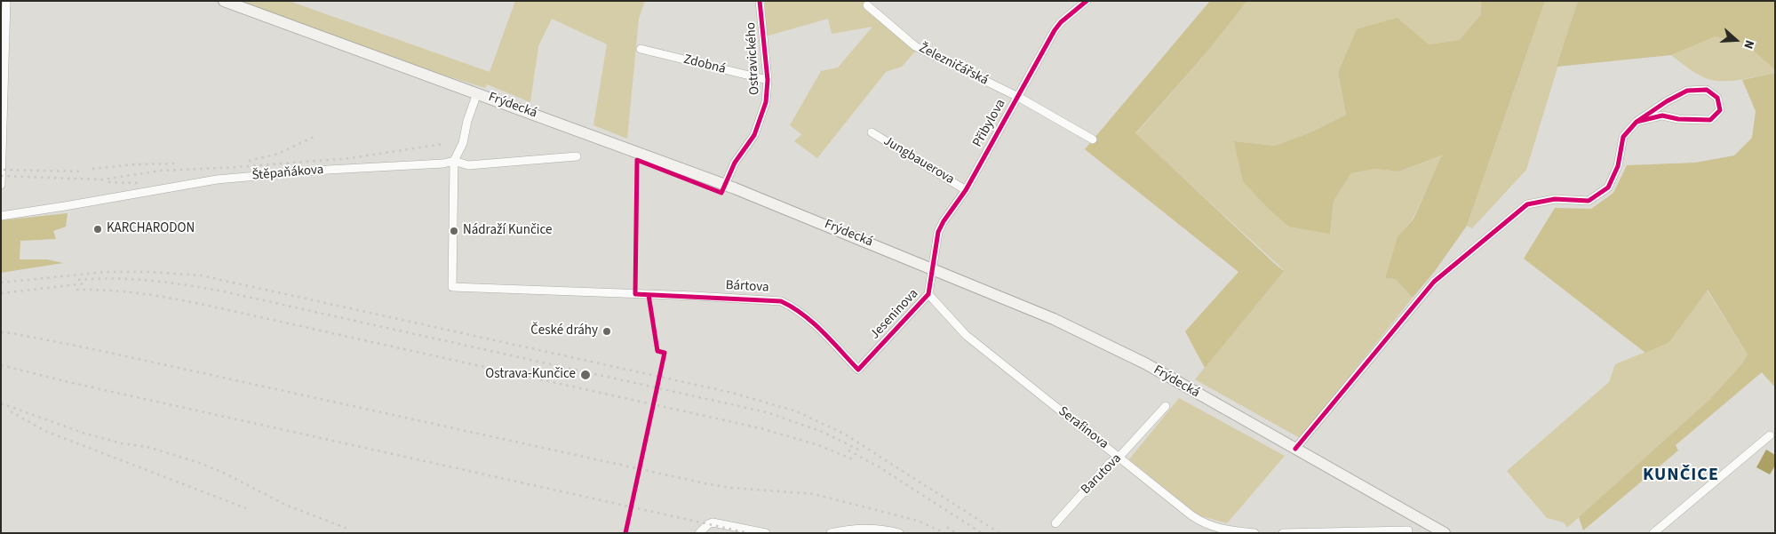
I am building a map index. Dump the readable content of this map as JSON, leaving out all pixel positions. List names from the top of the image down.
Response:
{
  "streets": {
    "main road": ["Frýdecká"],
    "street": [
      "Ostravického",
      "Zdobná",
      "Železničářská",
      "Přibylova",
      "Jungbauerova",
      "Štěpaňákova",
      "Bártova",
      "Jeseninova",
      "Serafinova",
      "Barutova"
    ]
  },
  "crossings": [
    ["Ostravického", "Zdobná"],
    ["Ostravického", "Frýdecká"],
    ["Železničářská", "Přibylova"],
    ["Frýdecká", "Přibylova"],
    ["Frýdecká", "Bártova"],
    ["Frýdecká", "Jeseninova"],
    ["Přibylova", "Jungbauerova"],
    ["Přibylova", "Jeseninova"],
    ["Štěpaňákova", "Bártova"],
    ["Bártova", "Jeseninova"],
    ["Jeseninova", "Serafinova"],
    ["Serafinova", "Barutova"]
  ],
  "districts": ["KUNČICE"],
  "places": [
    "KARCHARODON",
    "Nádraží Kunčice",
    "České dráhy",
    "Ostrava-Kunčice"
  ],
  "north": "right"
}
